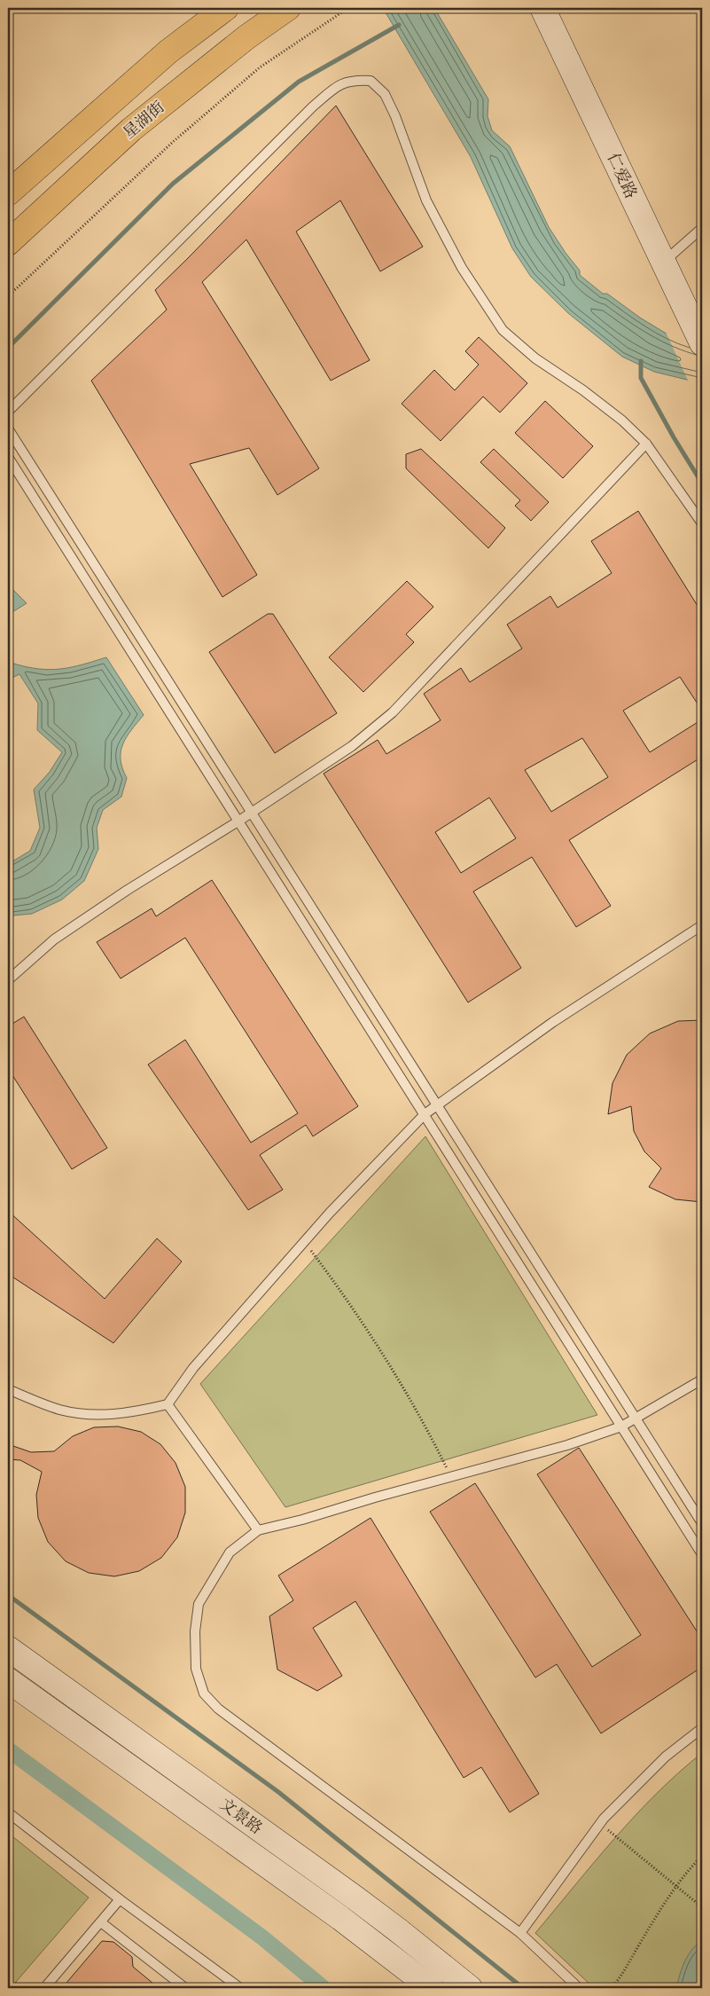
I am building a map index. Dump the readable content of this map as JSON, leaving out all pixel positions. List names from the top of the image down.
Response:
{
  "streets": {
    "main road": ["星湖街", "仁爱路", "文景路"]
  }
}
